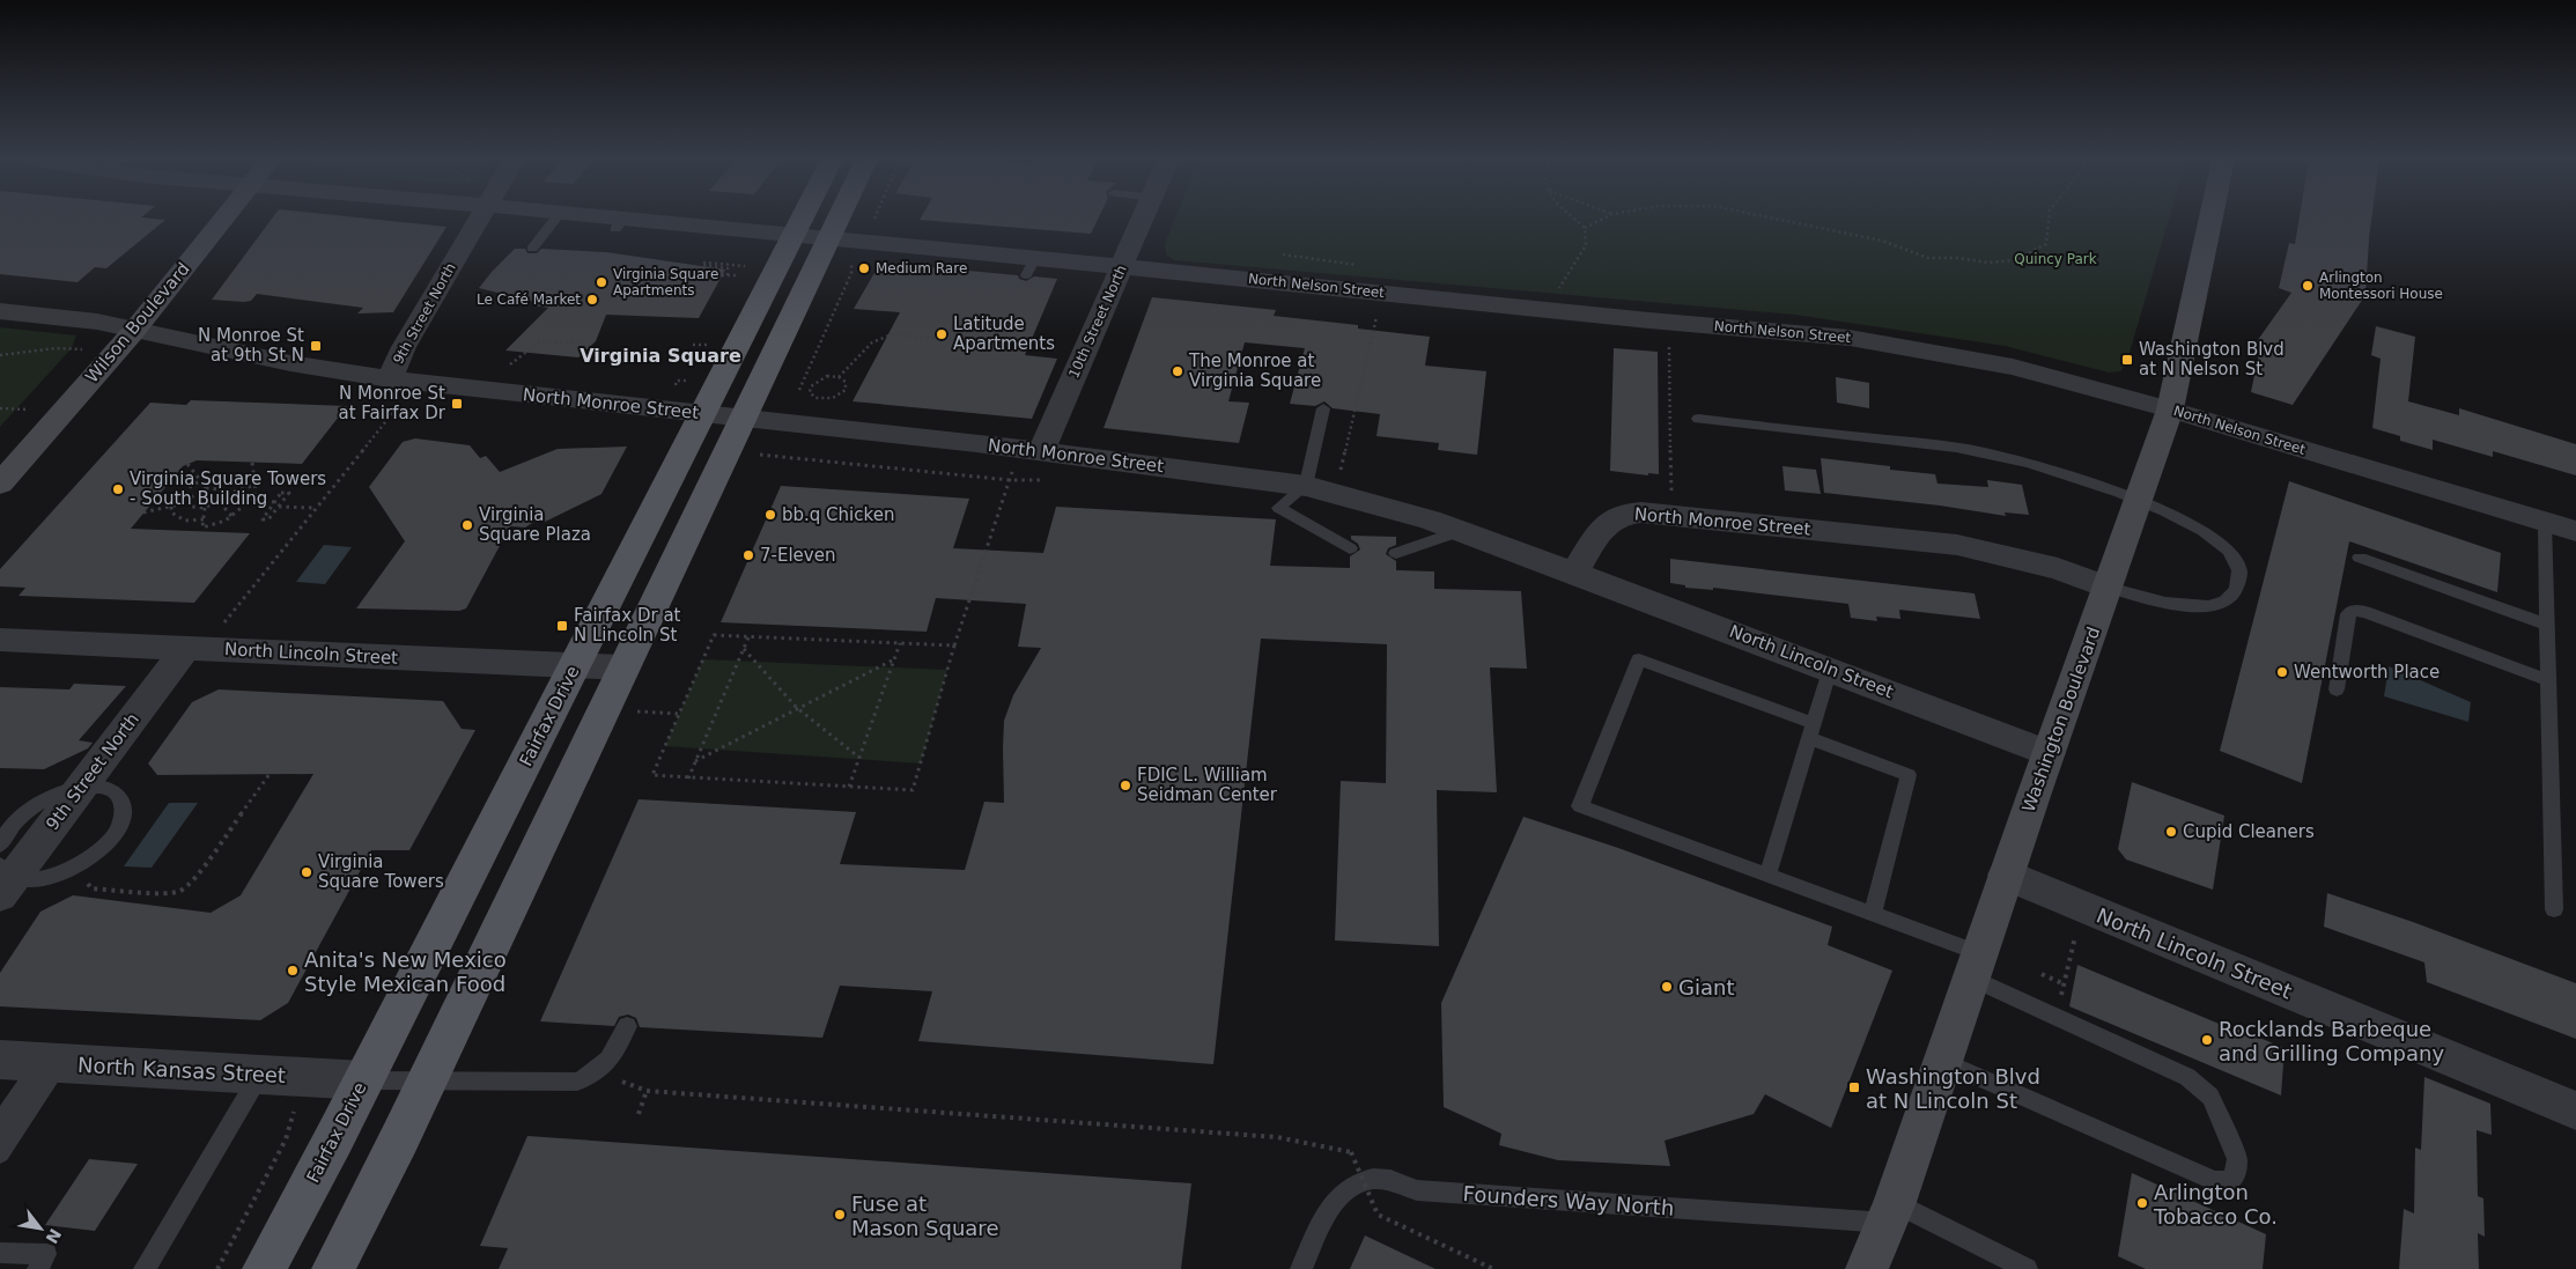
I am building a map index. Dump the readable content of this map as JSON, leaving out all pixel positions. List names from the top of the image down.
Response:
{
  "streets": {
    "main road": ["Wilson Boulevard", "Fairfax Drive", "Washington Boulevard"],
    "street": [
      "North Nelson Street",
      "9th Street North",
      "10th Street North",
      "North Monroe Street",
      "North Lincoln Street",
      "North Kansas Street"
    ],
    "lane": ["Founders Way North"]
  },
  "crossings": [
    ["North Nelson Street", "10th Street North"],
    ["North Nelson Street", "Fairfax Drive"],
    ["North Nelson Street", "Washington Boulevard"],
    ["9th Street North", "North Monroe Street"],
    ["9th Street North", "North Lincoln Street"],
    ["10th Street North", "North Monroe Street"],
    ["Wilson Boulevard", "North Monroe Street"],
    ["North Monroe Street", "North Lincoln Street"],
    ["North Monroe Street", "Fairfax Drive"],
    ["North Monroe Street", "Washington Boulevard"],
    ["North Lincoln Street", "Fairfax Drive"],
    ["North Lincoln Street", "Washington Boulevard"],
    ["Fairfax Drive", "North Kansas Street"],
    ["Washington Boulevard", "Founders Way North"]
  ],
  "districts": ["Virginia Square"],
  "parks": ["Quincy Park"],
  "places": {
    "other": [
      "Medium Rare",
      "Virginia Square Apartments",
      "Arlington Montessori House",
      "Le Café Market",
      "Latitude Apartments",
      "The Monroe at Virginia Square",
      "Virginia Square Towers - South Building",
      "bb.q Chicken",
      "Virginia Square Plaza",
      "7-Eleven",
      "Wentworth Place",
      "FDIC L. William Seidman Center",
      "Cupid Cleaners",
      "Virginia Square Towers",
      "Anita's New Mexico Style Mexican Food",
      "Giant",
      "Rocklands Barbeque and Grilling Company",
      "Arlington Tobacco Co.",
      "Fuse at Mason Square"
    ],
    "transit": [
      "N Monroe St at 9th St N",
      "Washington Blvd at N Nelson St",
      "N Monroe St at Fairfax Dr",
      "Fairfax Dr at N Lincoln St",
      "Washington Blvd at N Lincoln St"
    ]
  },
  "north": "bottom right"
}
